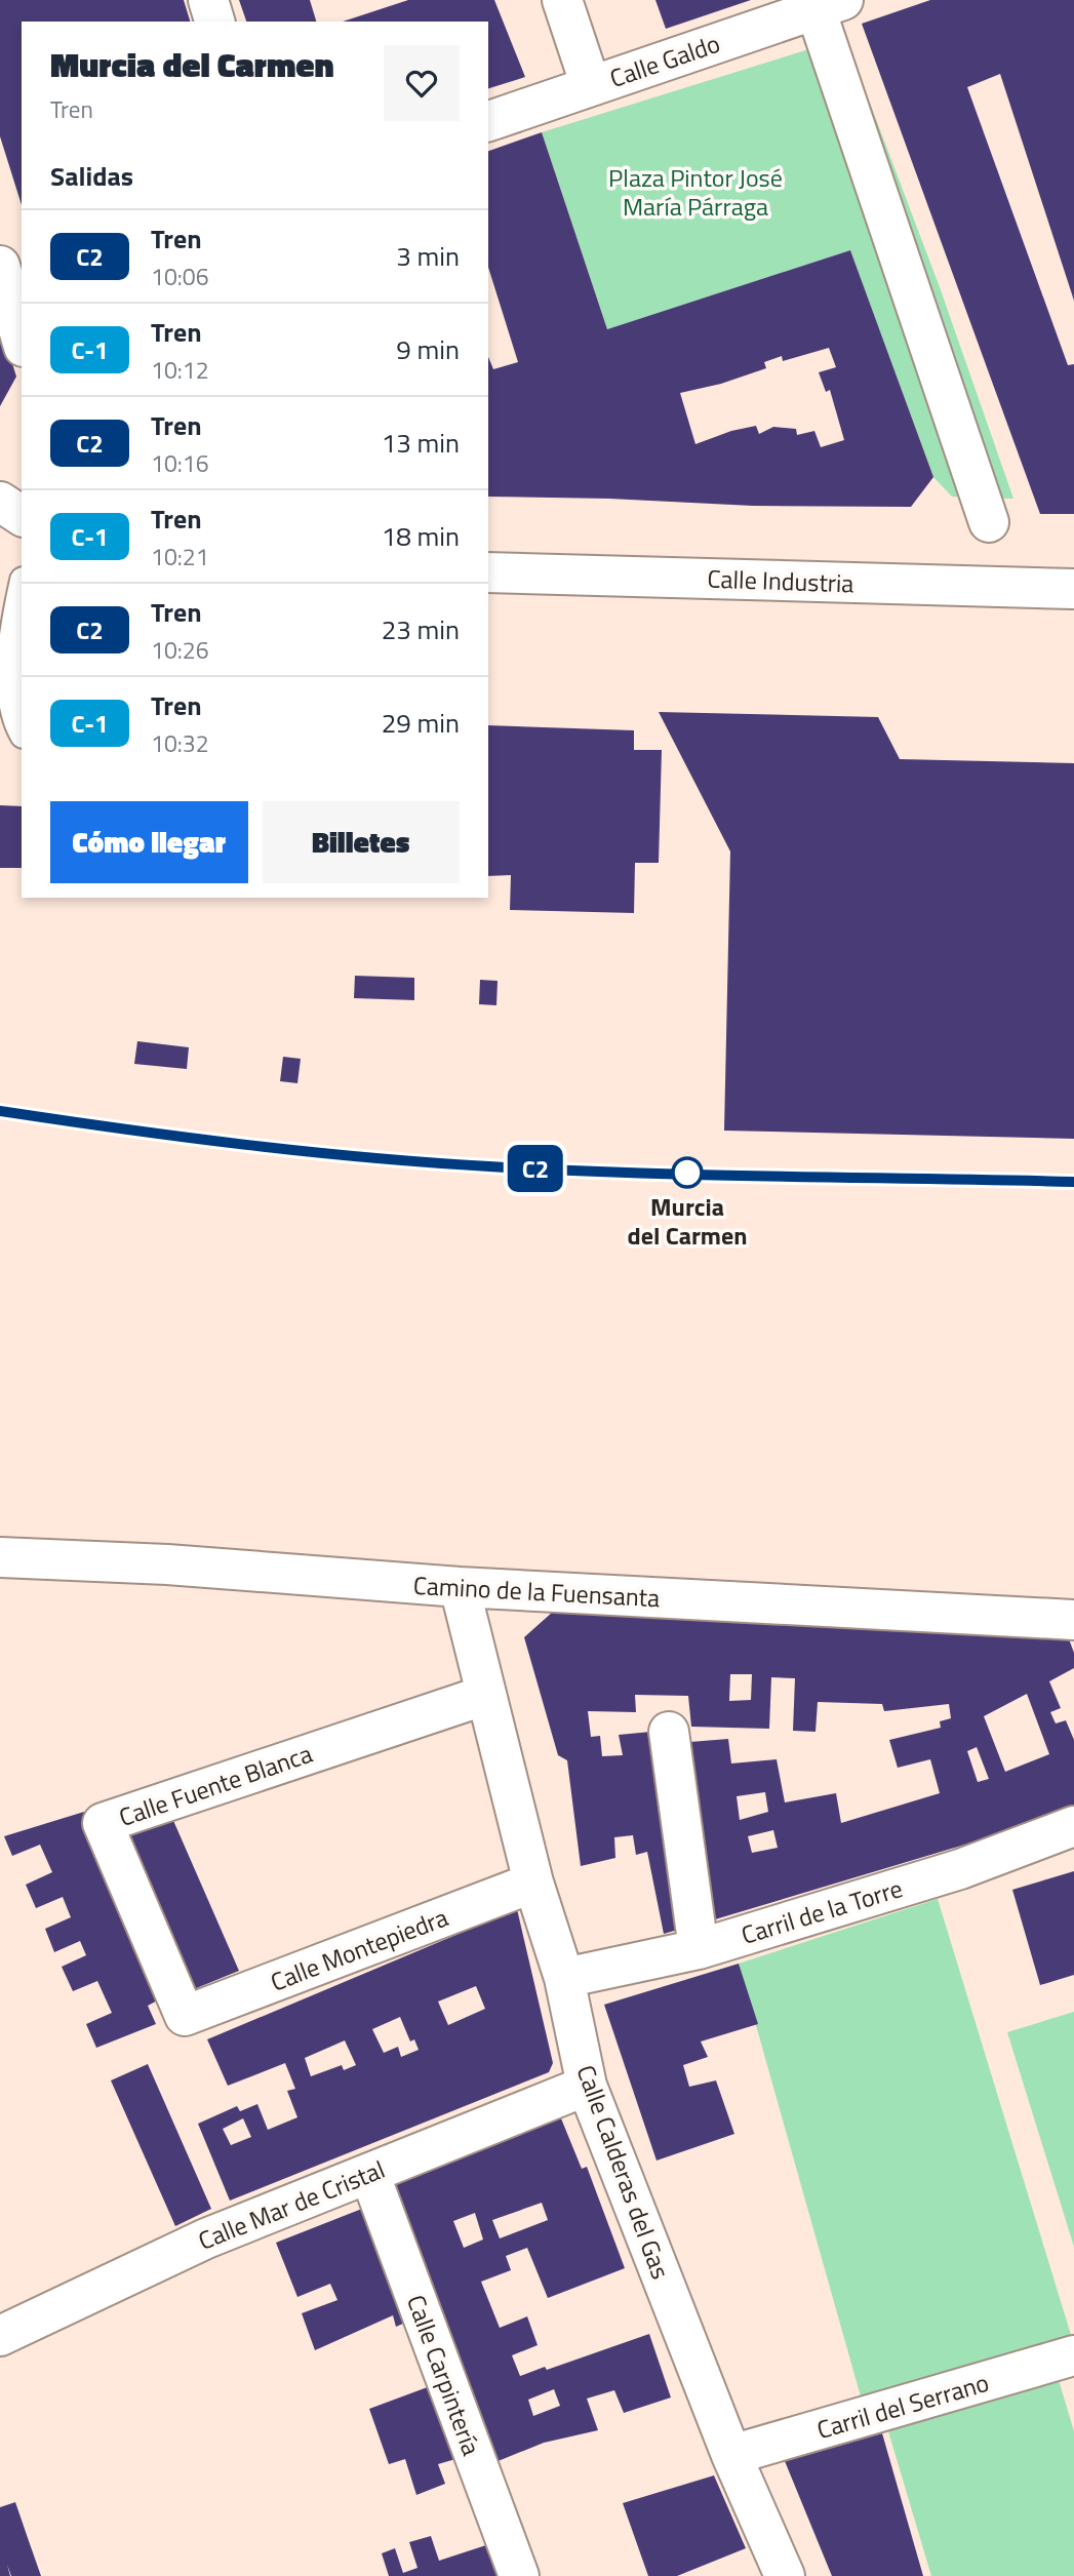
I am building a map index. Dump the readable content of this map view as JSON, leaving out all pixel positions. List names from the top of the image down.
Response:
{
  "streets": {
    "street": [
      "Calle Galdo",
      "Calle Industria",
      "Camino de la Fuensanta",
      "Calle Fuente Blanca",
      "Carril de la Torre",
      "Calle Montepiedra",
      "Calle Calderas del Gas",
      "Calle Mar de Cristal",
      "Calle Carpintería",
      "Carril del Serrano"
    ]
  },
  "crossings": [
    ["Camino de la Fuensanta", "Calle Calderas del Gas"],
    ["Calle Fuente Blanca", "Calle Montepiedra"],
    ["Calle Fuente Blanca", "Calle Calderas del Gas"],
    ["Carril de la Torre", "Calle Calderas del Gas"],
    ["Calle Montepiedra", "Calle Calderas del Gas"],
    ["Calle Calderas del Gas", "Calle Mar de Cristal"],
    ["Calle Calderas del Gas", "Carril del Serrano"],
    ["Calle Mar de Cristal", "Calle Carpintería"]
  ],
  "parks": ["Plaza Pintor José María Párraga"],
  "places": ["Murcia del Carmen"],
  "page": {
    "on_map": "C2",
    "heading": [
      ["Murcia del Carmen", "Tren"],
      "Salidas"
    ],
    "list": [
      {
        "mark": "C2",
        "name": "Tren",
        "note": "10:06",
        "value": "3 min"
      },
      {
        "mark": "C-1",
        "name": "Tren",
        "note": "10:12",
        "value": "9 min"
      },
      {
        "mark": "C2",
        "name": "Tren",
        "note": "10:16",
        "value": "13 min"
      },
      {
        "mark": "C-1",
        "name": "Tren",
        "note": "10:21",
        "value": "18 min"
      },
      {
        "mark": "C2",
        "name": "Tren",
        "note": "10:26",
        "value": "23 min"
      },
      {
        "mark": "C-1",
        "name": "Tren",
        "note": "10:32",
        "value": "29 min"
      }
    ],
    "buttons": ["Cómo llegar", "Billetes"]
  }
}
